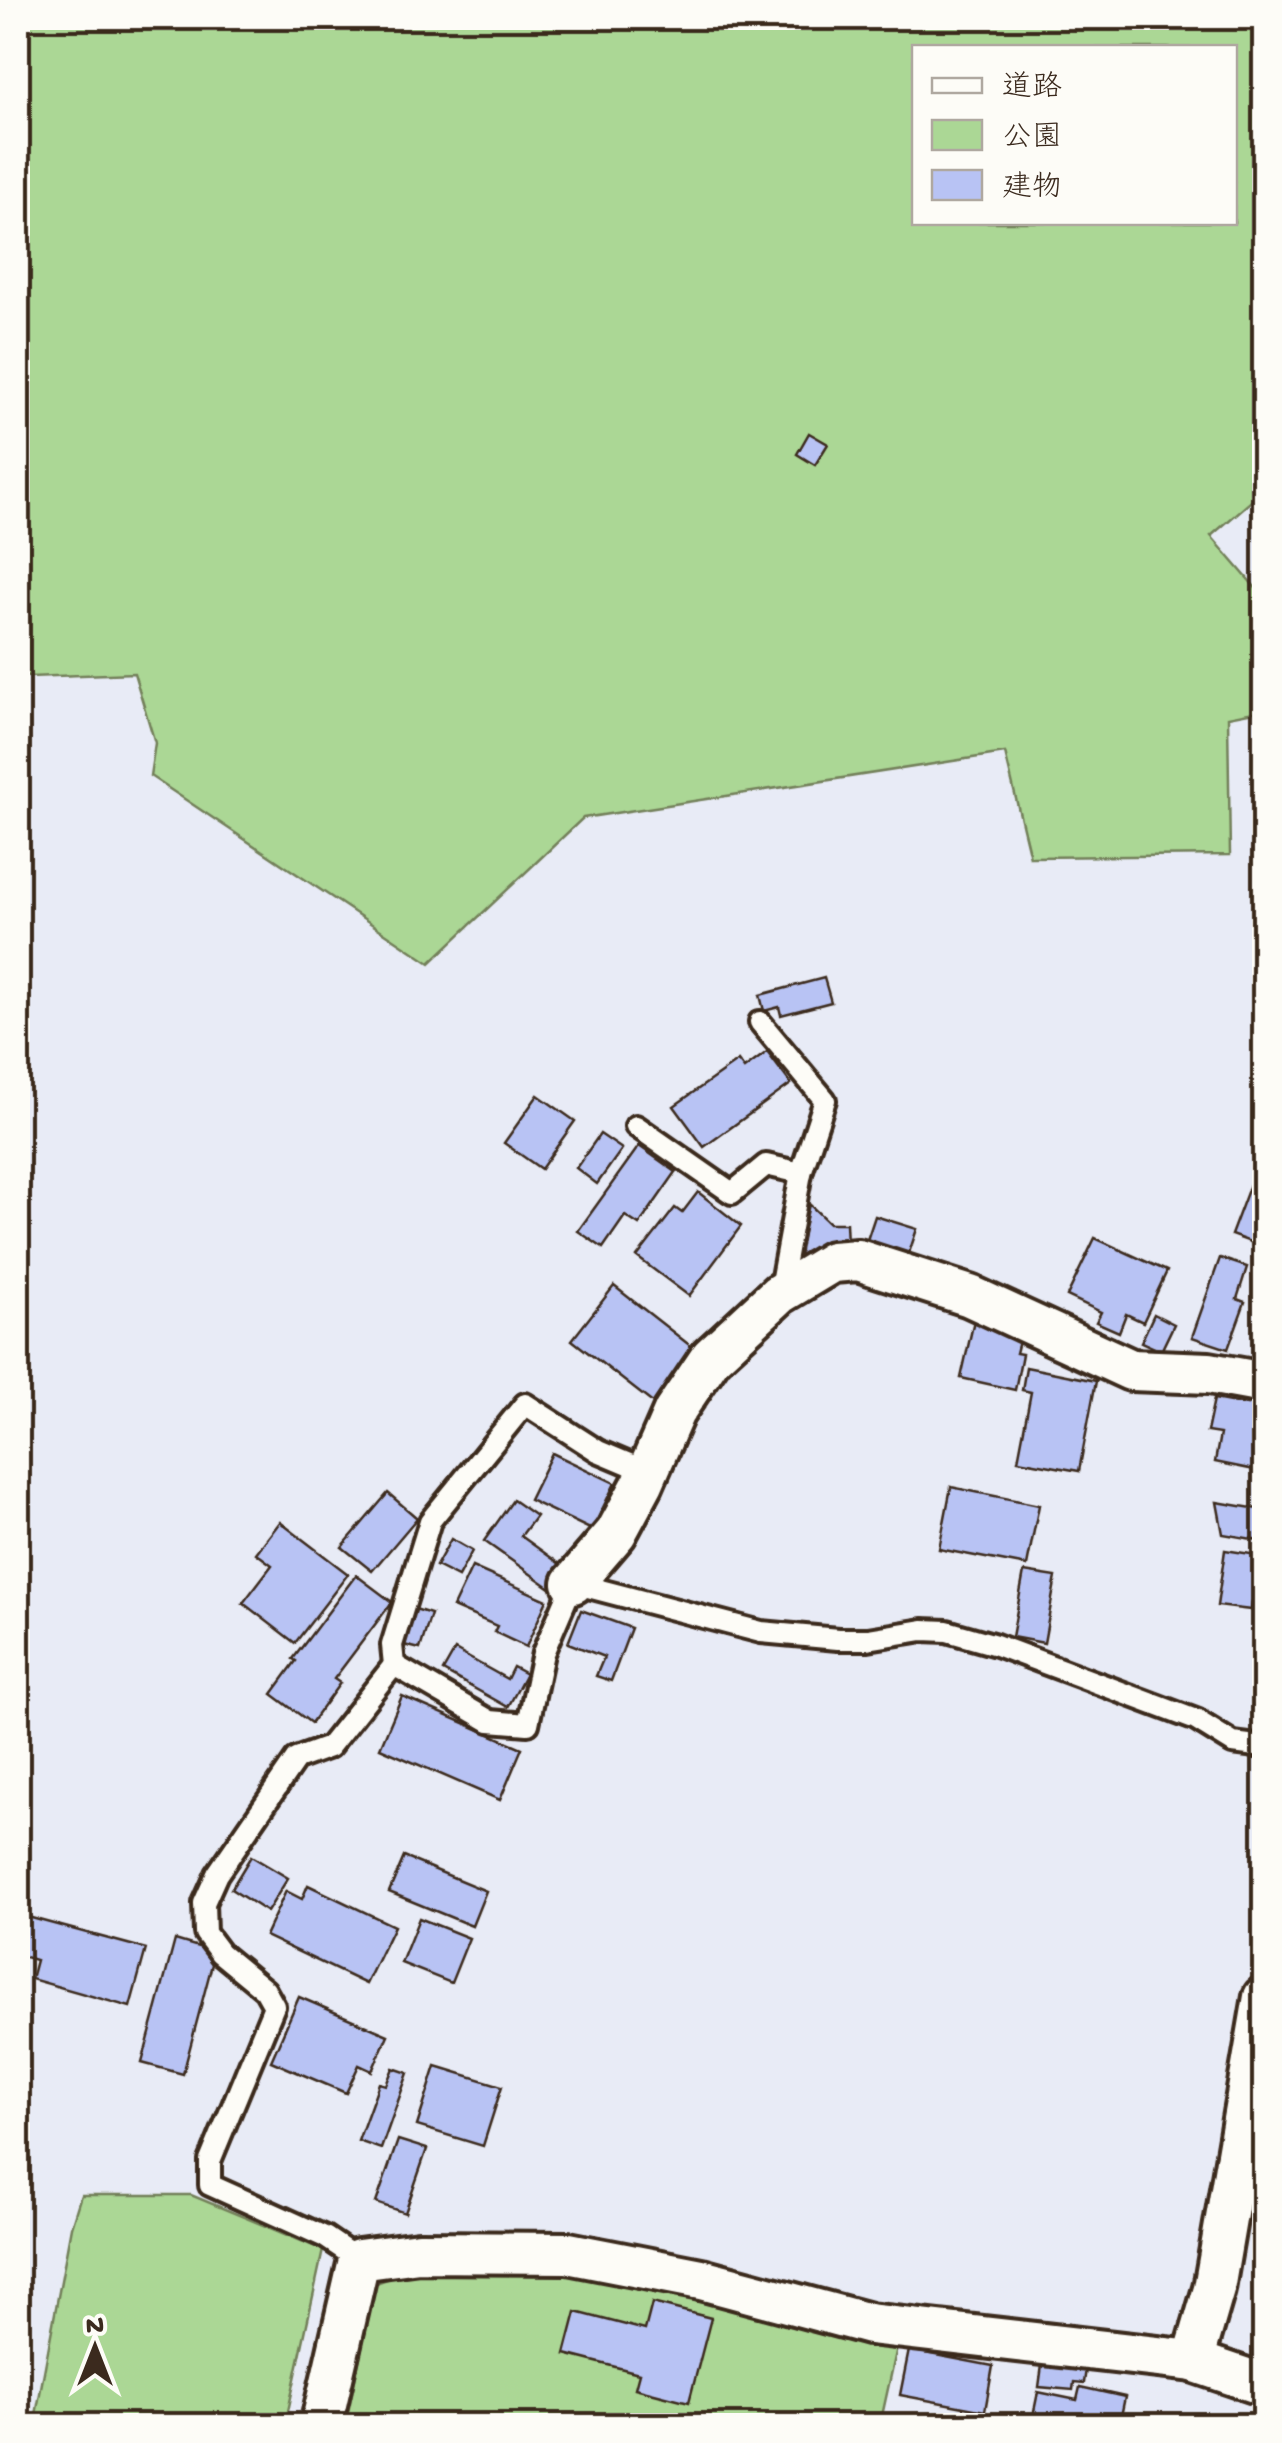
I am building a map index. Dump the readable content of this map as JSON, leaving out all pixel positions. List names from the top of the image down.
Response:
{
  "legend": ["道路", "公園", "建物"],
  "north": "top"
}
